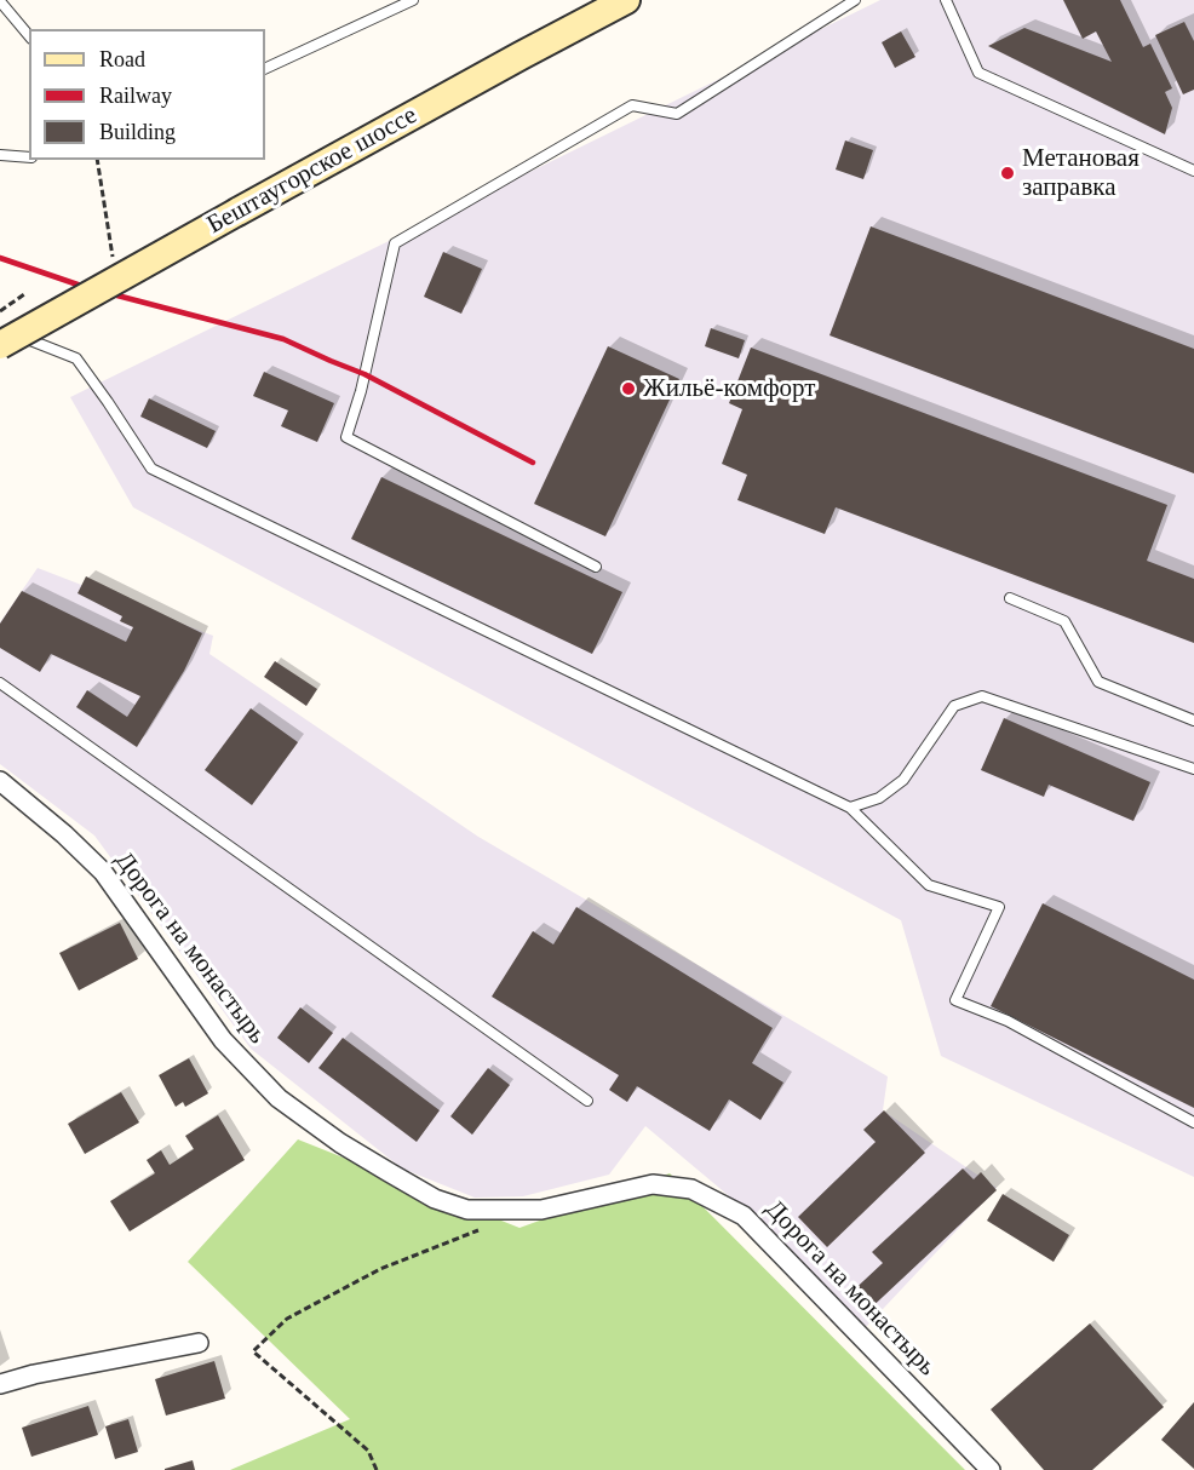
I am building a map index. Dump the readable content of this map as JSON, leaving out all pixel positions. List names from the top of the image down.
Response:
{
  "streets": {
    "main road": ["Бештаугорское шоссе"],
    "street": ["Дорога на монастырь"]
  },
  "places": ["Метановая заправка", "Жильё-комфорт"],
  "legend": ["Road", "Railway", "Building"]
}
